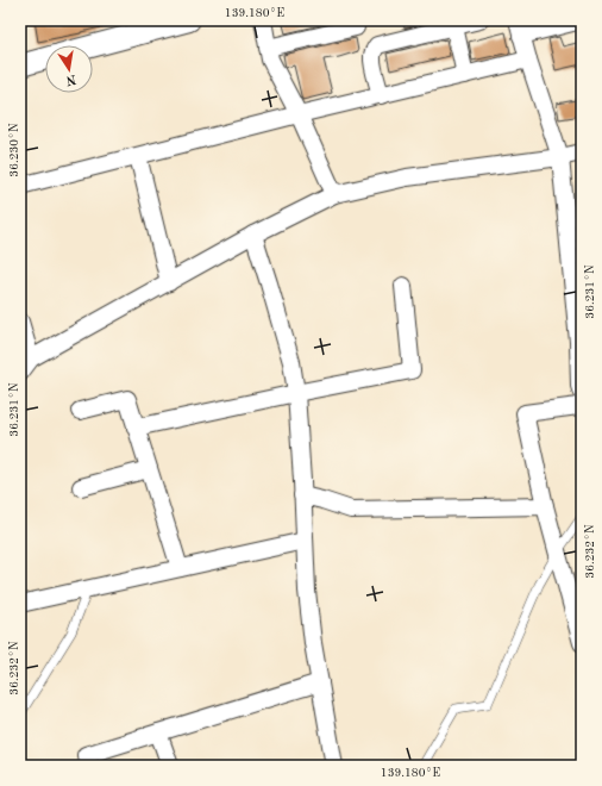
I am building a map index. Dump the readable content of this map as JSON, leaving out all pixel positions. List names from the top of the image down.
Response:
{
  "north": "bottom",
  "coordinates": [
    "139.180°E",
    "36.230°N",
    "36.231°N",
    "36.232°N"
  ]
}
